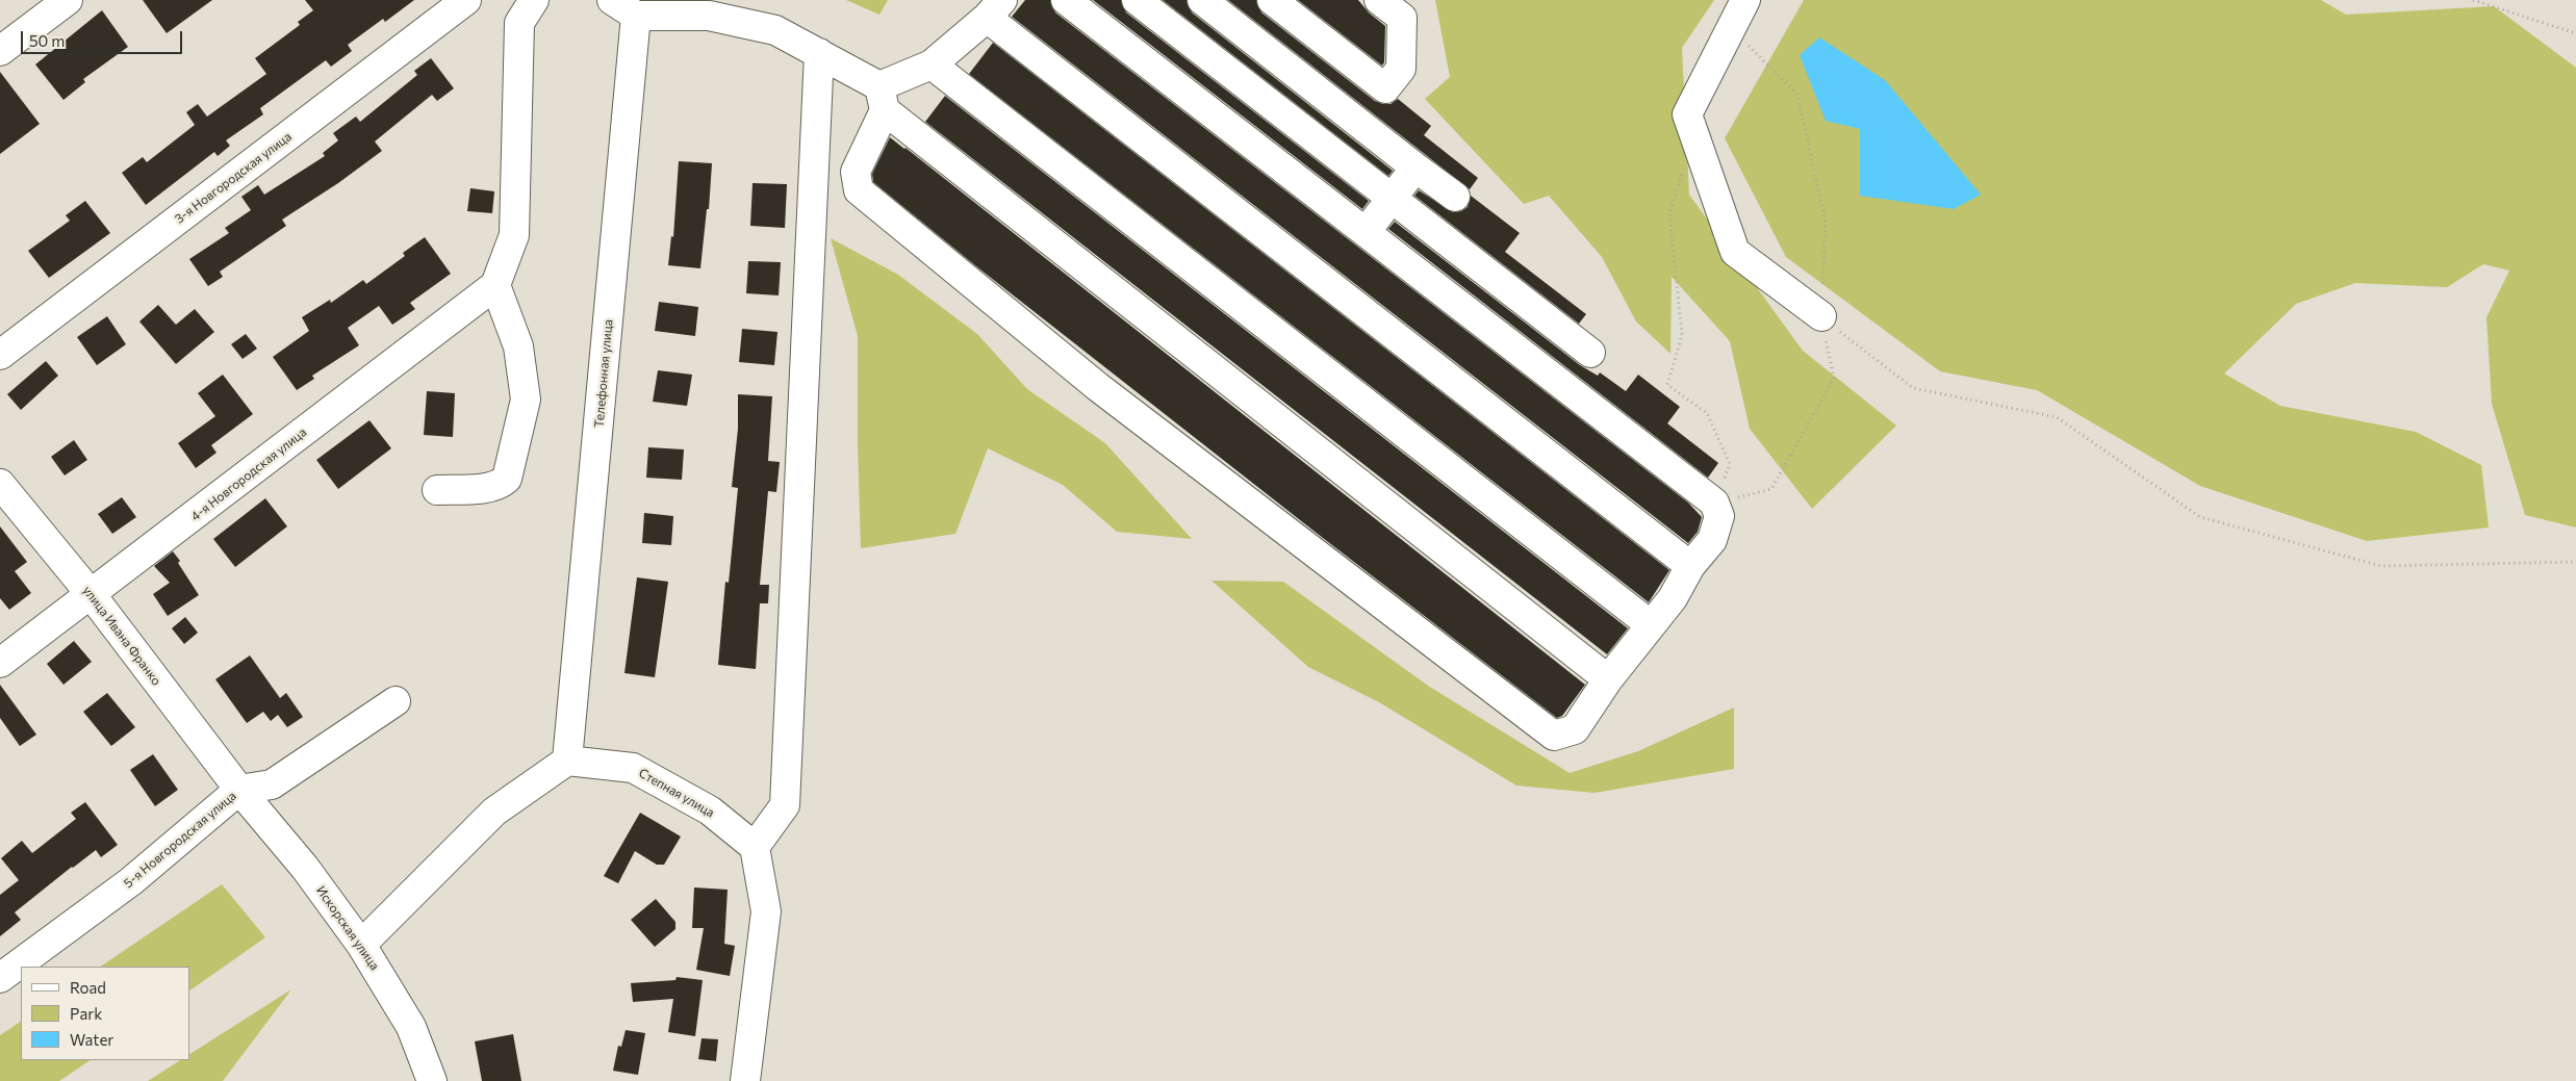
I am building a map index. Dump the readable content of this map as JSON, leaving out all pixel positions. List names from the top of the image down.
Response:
{
  "streets": {
    "street": [
      "3-я Новгородская улица",
      "Телефонная улица",
      "4-я Новгородская улица",
      "улица Ивана Франко",
      "Степная улица",
      "5-я Новгородская улица",
      "Искорская улица"
    ]
  },
  "crossings": [
    ["Телефонная улица", "Степная улица"],
    ["4-я Новгородская улица", "улица Ивана Франко"],
    ["улица Ивана Франко", "5-я Новгородская улица"],
    ["улица Ивана Франко", "Искорская улица"],
    ["5-я Новгородская улица", "Искорская улица"]
  ],
  "legend": ["Road", "Park", "Water"],
  "scale_bar": "50 m"
}
